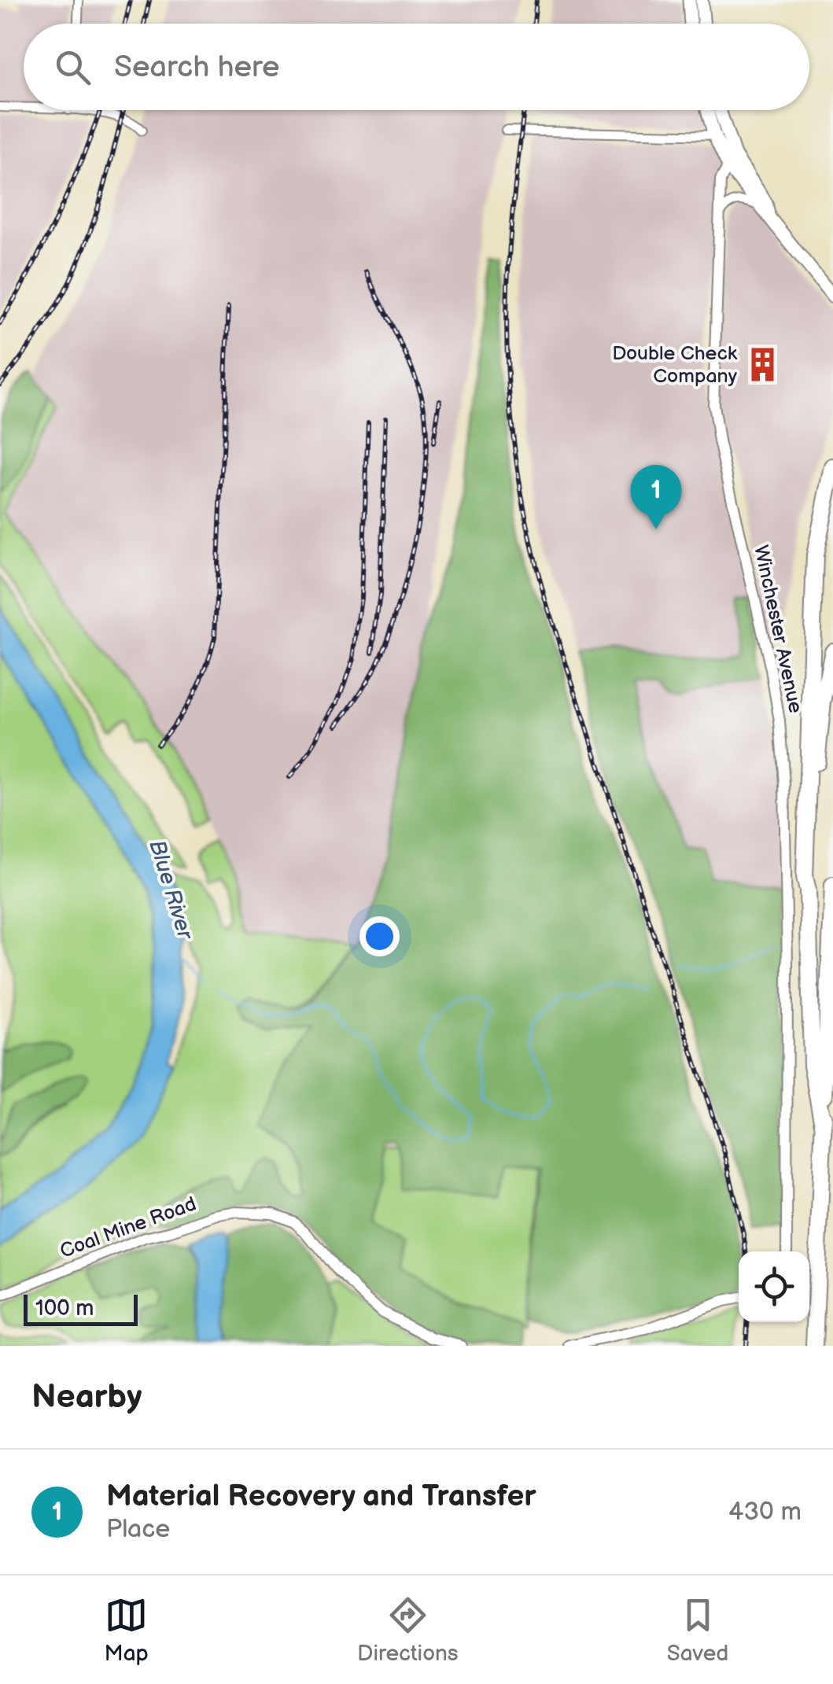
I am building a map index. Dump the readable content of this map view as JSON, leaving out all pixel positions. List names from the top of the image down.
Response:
{
  "streets": {
    "street": ["Winchester Avenue", "Coal Mine Road"]
  },
  "water": ["Blue River"],
  "places": {
    "building": ["Double Check Company"]
  },
  "scale_bar": "100 m",
  "page": {
    "search": "Search here",
    "pins": "1",
    "scale": "100 m",
    "heading": "Nearby",
    "list": [
      {
        "mark": "1",
        "name": "Material Recovery and Transfer",
        "note": "Place",
        "value": "430 m"
      }
    ],
    "nav": ["Map", "Directions", "Saved"]
  }
}
